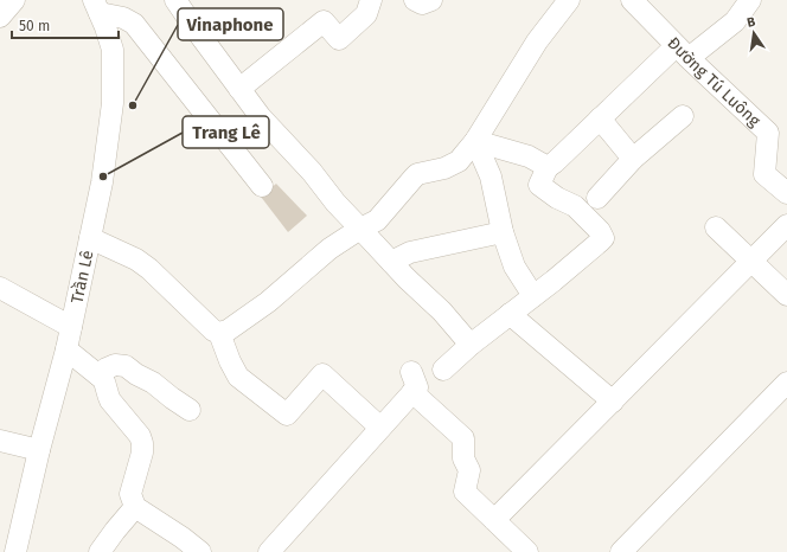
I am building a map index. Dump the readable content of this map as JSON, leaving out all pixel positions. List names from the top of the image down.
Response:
{
  "streets": {
    "street": ["Đường Tú Luông", "Trần Lê"]
  },
  "places": ["Vinaphone", "Trang Lê"],
  "scale_bar": "50 m",
  "north": "top"
}
